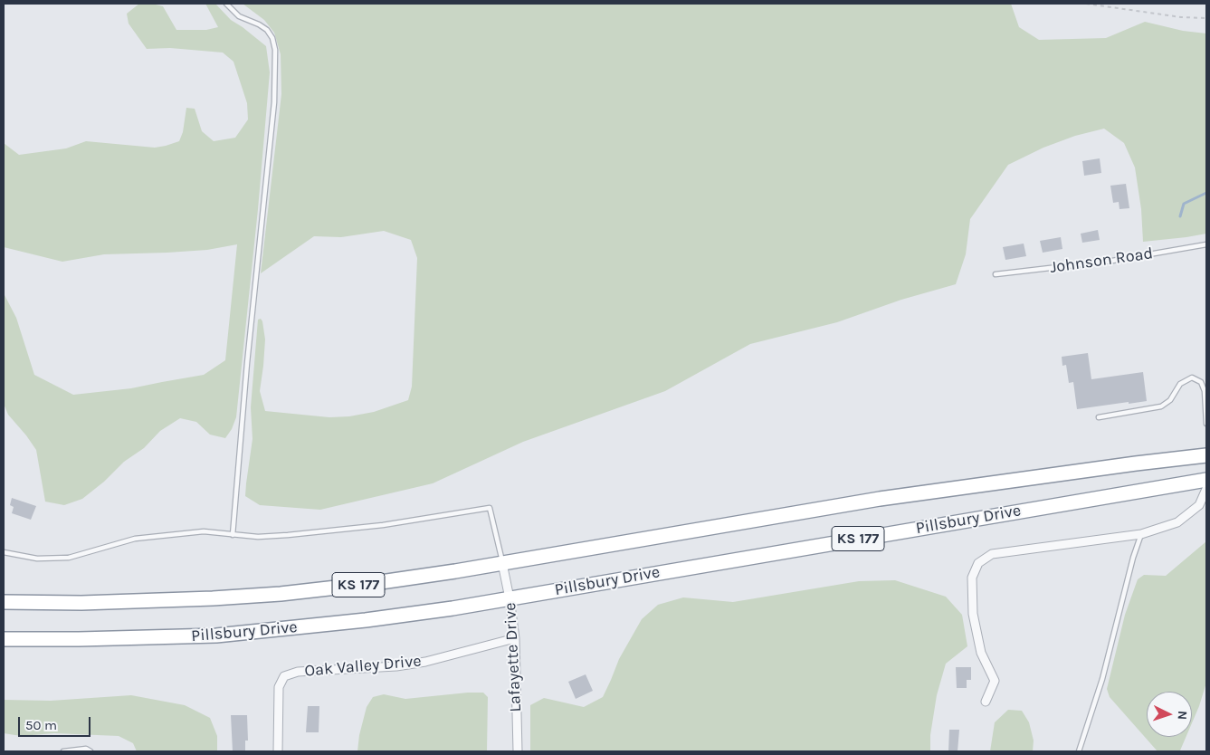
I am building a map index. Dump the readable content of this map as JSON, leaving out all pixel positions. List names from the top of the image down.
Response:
{
  "streets": {
    "highway": ["Pillsbury Drive", "KS 177"],
    "street": ["Lafayette Drive", "Oak Valley Drive"],
    "lane": ["Johnson Road"]
  },
  "crossings": [
    ["Pillsbury Drive", "Lafayette Drive"],
    ["Lafayette Drive", "Oak Valley Drive"]
  ],
  "scale_bar": "50 m",
  "north": "right"
}
